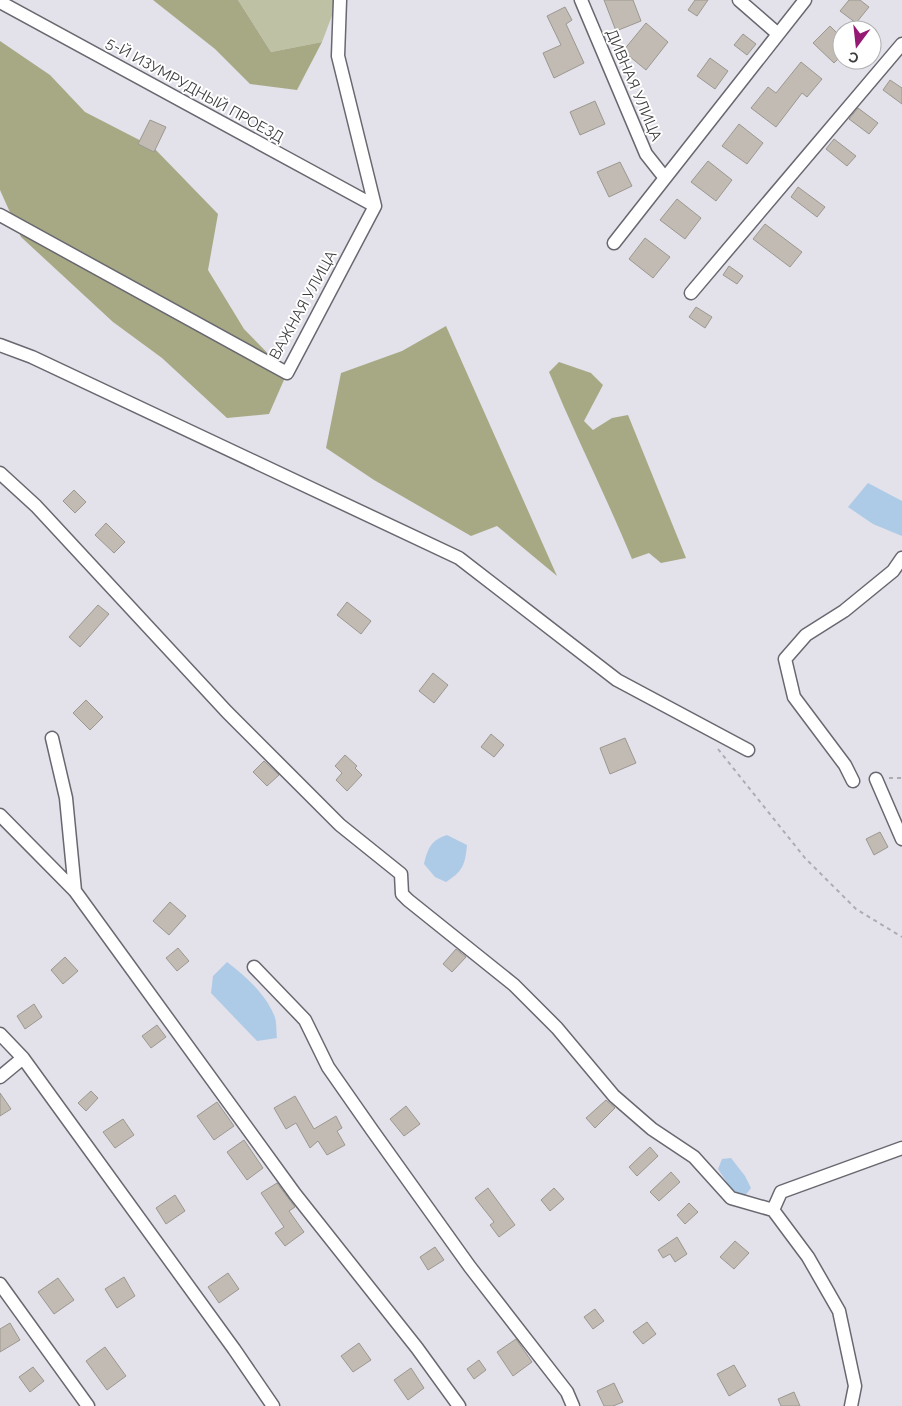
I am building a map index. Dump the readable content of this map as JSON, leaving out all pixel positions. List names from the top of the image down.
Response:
{
  "streets": {
    "street": ["ДИВНАЯ УЛИЦА", "5-Й ИЗУМРУДНЫЙ ПРОЕЗД", "ВАЖНАЯ УЛИЦА"]
  },
  "crossings": [
    ["5-Й ИЗУМРУДНЫЙ ПРОЕЗД", "ВАЖНАЯ УЛИЦА"]
  ],
  "north": "bottom"
}
